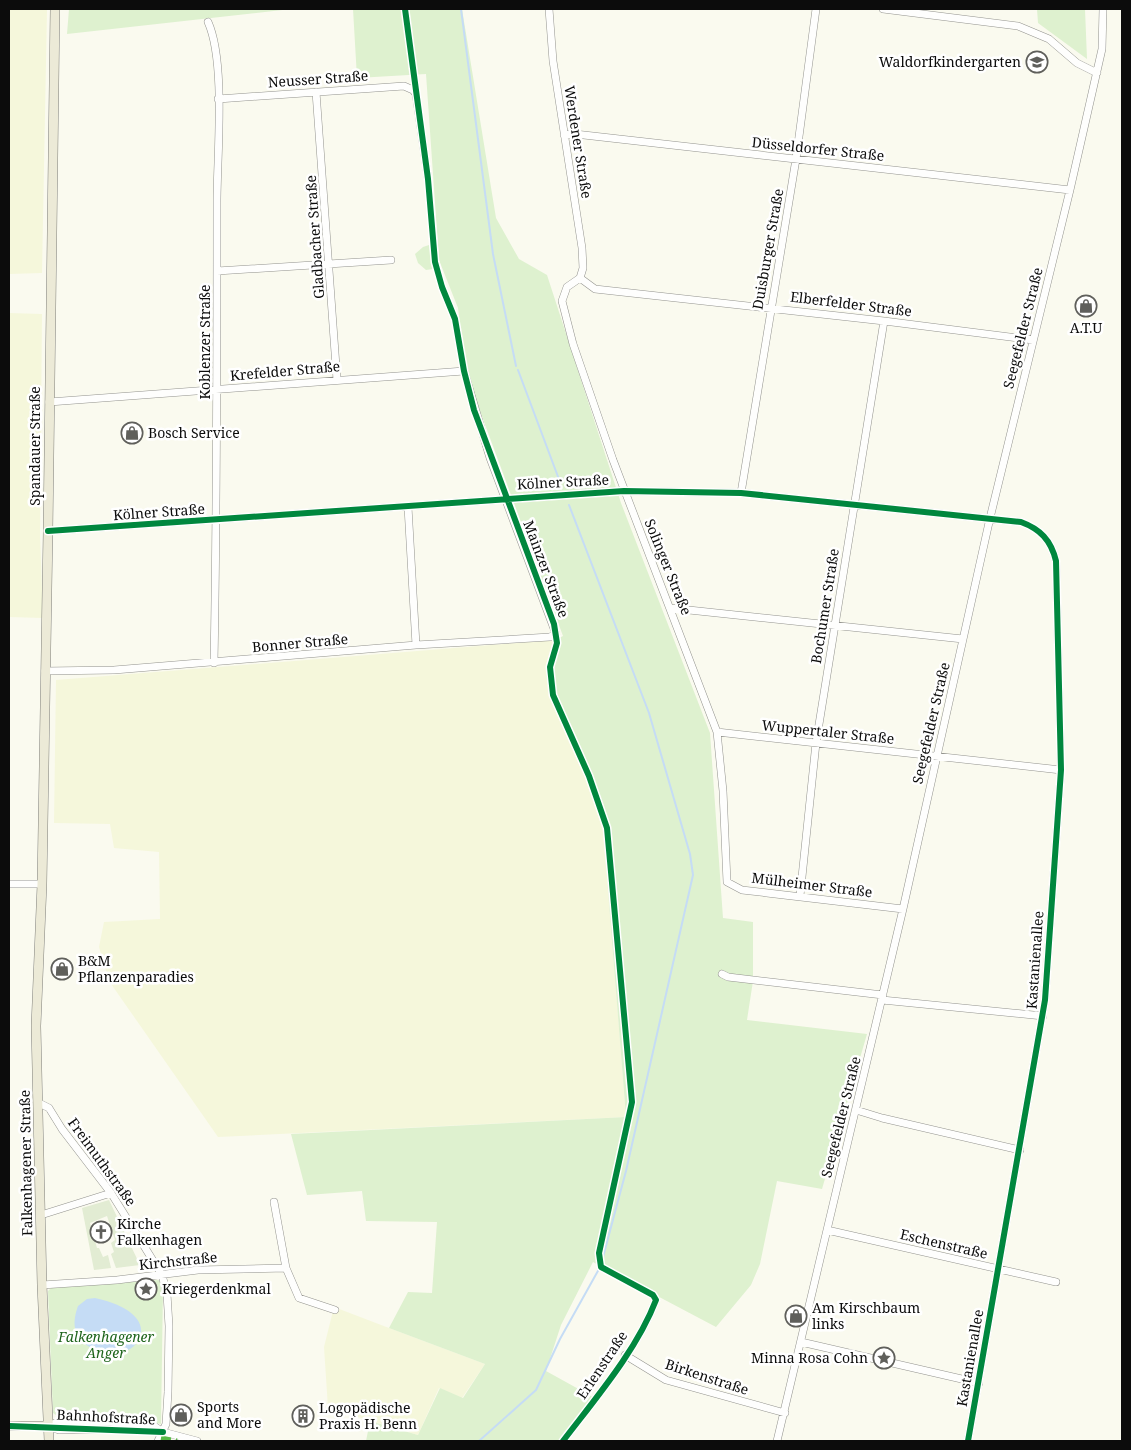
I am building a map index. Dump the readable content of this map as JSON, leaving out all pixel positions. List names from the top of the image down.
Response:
{
  "streets": {
    "main road": ["Spandauer Straße", "Falkenhagener Straße"],
    "street": [
      "Neusser Straße",
      "Werdener Straße",
      "Düsseldorfer Straße",
      "Gladbacher Straße",
      "Duisburger Straße",
      "Elberfelder Straße",
      "Seegefelder Straße",
      "Koblenzer Straße",
      "Krefelder Straße",
      "Kölner Straße",
      "Solinger Straße",
      "Mainzer Straße",
      "Bochumer Straße",
      "Bonner Straße",
      "Wuppertaler Straße",
      "Mülheimer Straße",
      "Kastanienallee",
      "Freimuthstraße",
      "Eschenstraße",
      "Kirchstraße",
      "Erlenstraße",
      "Birkenstraße",
      "Bahnhofstraße"
    ]
  },
  "crossings": [
    ["Neusser Straße", "Gladbacher Straße"],
    ["Neusser Straße", "Koblenzer Straße"],
    ["Werdener Straße", "Düsseldorfer Straße"],
    ["Werdener Straße", "Elberfelder Straße"],
    ["Werdener Straße", "Solinger Straße"],
    ["Düsseldorfer Straße", "Duisburger Straße"],
    ["Düsseldorfer Straße", "Seegefelder Straße"],
    ["Gladbacher Straße", "Krefelder Straße"],
    ["Duisburger Straße", "Elberfelder Straße"],
    ["Duisburger Straße", "Kölner Straße"],
    ["Elberfelder Straße", "Seegefelder Straße"],
    ["Elberfelder Straße", "Solinger Straße"],
    ["Elberfelder Straße", "Bochumer Straße"],
    ["Seegefelder Straße", "Kölner Straße"],
    ["Seegefelder Straße", "Wuppertaler Straße"],
    ["Seegefelder Straße", "Mülheimer Straße"],
    ["Seegefelder Straße", "Kastanienallee"],
    ["Seegefelder Straße", "Eschenstraße"],
    ["Seegefelder Straße", "Birkenstraße"],
    ["Koblenzer Straße", "Krefelder Straße"],
    ["Koblenzer Straße", "Kölner Straße"],
    ["Koblenzer Straße", "Bonner Straße"],
    ["Krefelder Straße", "Spandauer Straße"],
    ["Krefelder Straße", "Mainzer Straße"],
    ["Spandauer Straße", "Kölner Straße"],
    ["Spandauer Straße", "Bonner Straße"],
    ["Spandauer Straße", "Falkenhagener Straße"],
    ["Kölner Straße", "Solinger Straße"],
    ["Kölner Straße", "Mainzer Straße"],
    ["Kölner Straße", "Bochumer Straße"],
    ["Kölner Straße", "Kastanienallee"],
    ["Solinger Straße", "Wuppertaler Straße"],
    ["Solinger Straße", "Mülheimer Straße"],
    ["Mainzer Straße", "Bonner Straße"],
    ["Bochumer Straße", "Wuppertaler Straße"],
    ["Bochumer Straße", "Mülheimer Straße"],
    ["Wuppertaler Straße", "Kastanienallee"],
    ["Kastanienallee", "Eschenstraße"],
    ["Freimuthstraße", "Falkenhagener Straße"],
    ["Freimuthstraße", "Kirchstraße"],
    ["Freimuthstraße", "Bahnhofstraße"],
    ["Falkenhagener Straße", "Kirchstraße"],
    ["Falkenhagener Straße", "Bahnhofstraße"],
    ["Erlenstraße", "Birkenstraße"]
  ],
  "parks": ["Falkenhagener Anger"],
  "places": {
    "school or university": ["Waldorfkindergarten"],
    "shop": [
      "A.T.U",
      "Bosch Service",
      "B&M Pflanzenparadies",
      "Am Kirschbaum links",
      "Sports and More"
    ],
    "church": ["Kirche Falkenhagen"],
    "place": ["Kriegerdenkmal", "Minna Rosa Cohn"],
    "building": ["Logopädische Praxis H. Benn"]
  }
}
